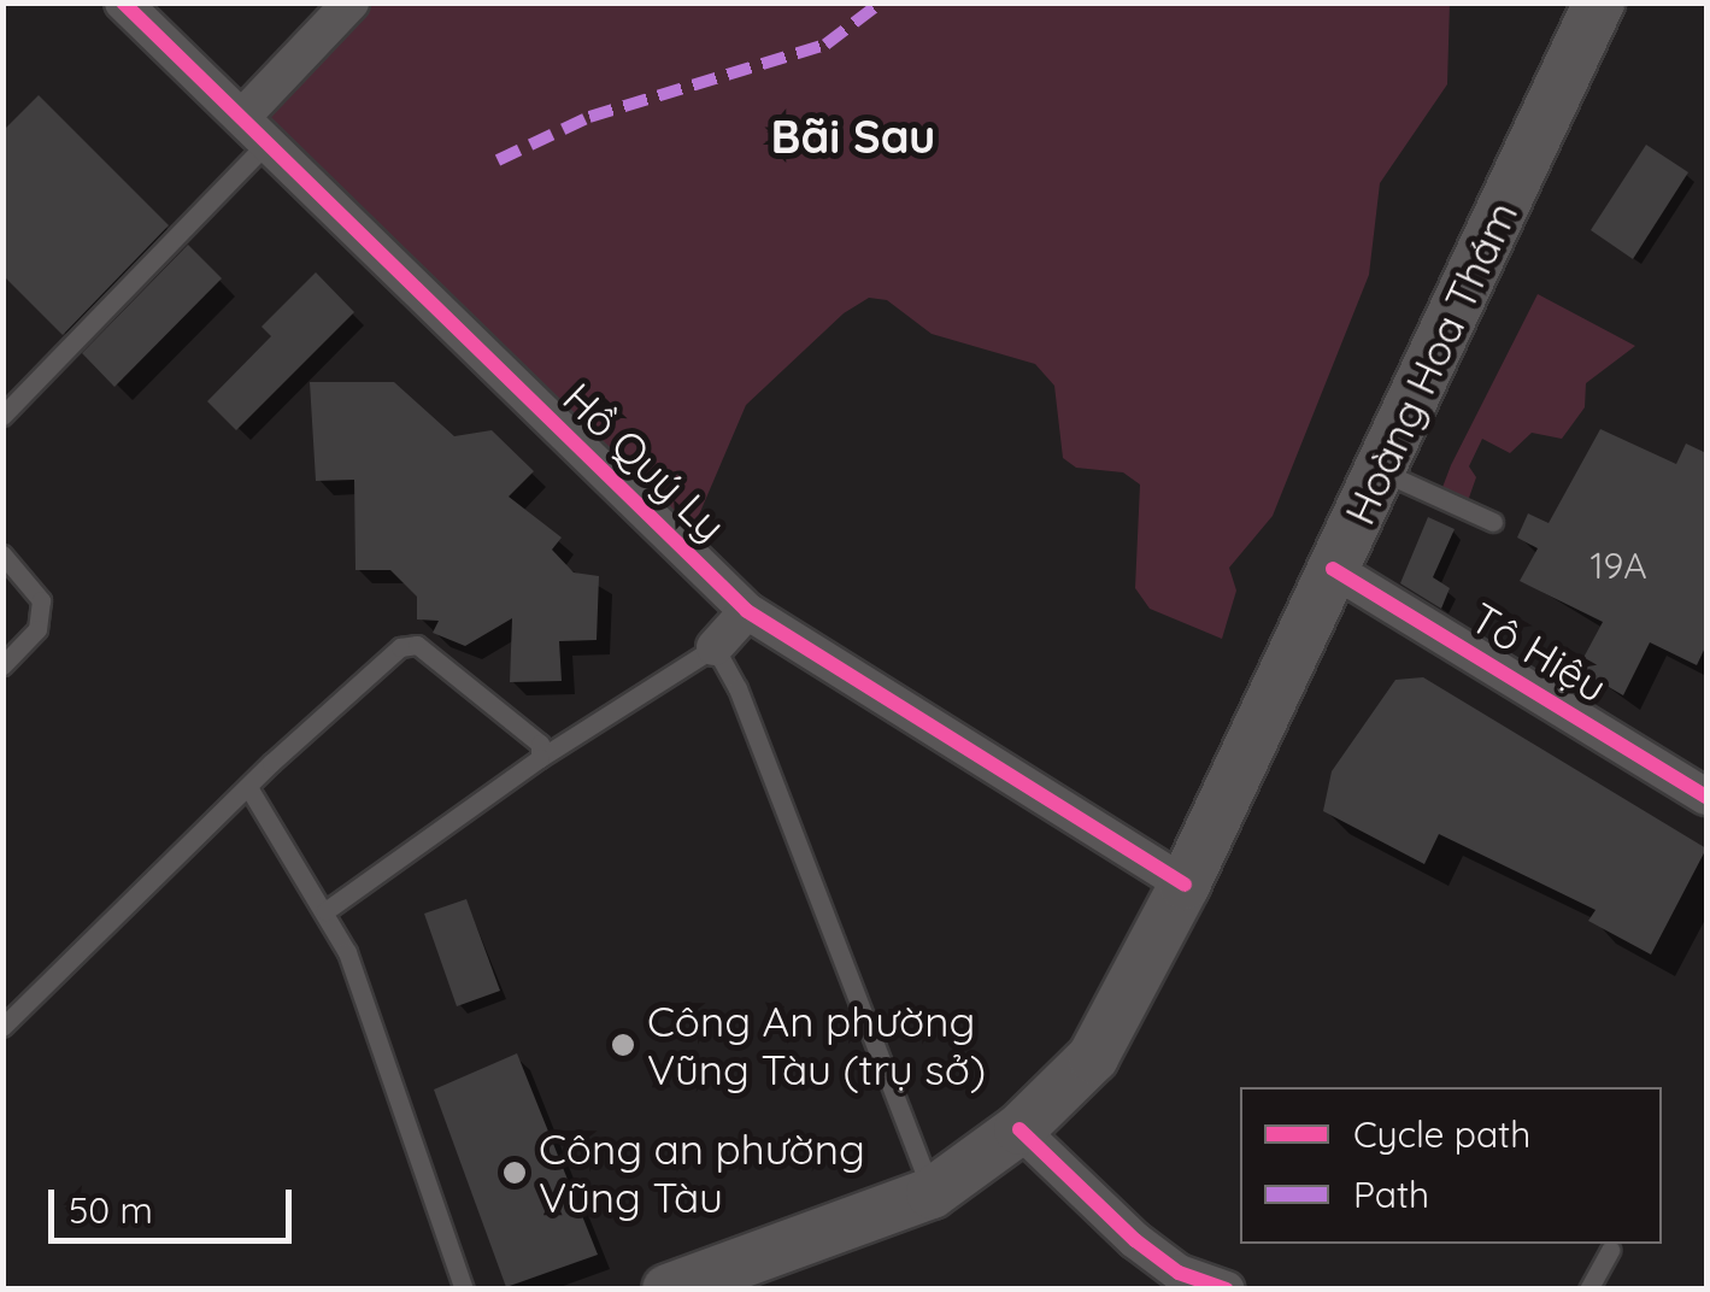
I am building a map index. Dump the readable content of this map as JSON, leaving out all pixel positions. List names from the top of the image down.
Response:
{
  "streets": {
    "main road": ["Hoàng Hoa Thám"],
    "street": ["Hồ Quý Ly", "Tô Hiệu"]
  },
  "crossings": [
    ["Hoàng Hoa Thám", "Hồ Quý Ly"],
    ["Hoàng Hoa Thám", "Tô Hiệu"]
  ],
  "districts": ["Bãi Sau"],
  "places": ["Công An phường Vũng Tàu (trụ sở)", "Công an phường Vũng Tàu"],
  "house_numbers": ["19A"],
  "legend": ["Cycle path", "Path"],
  "scale_bar": "50 m"
}
